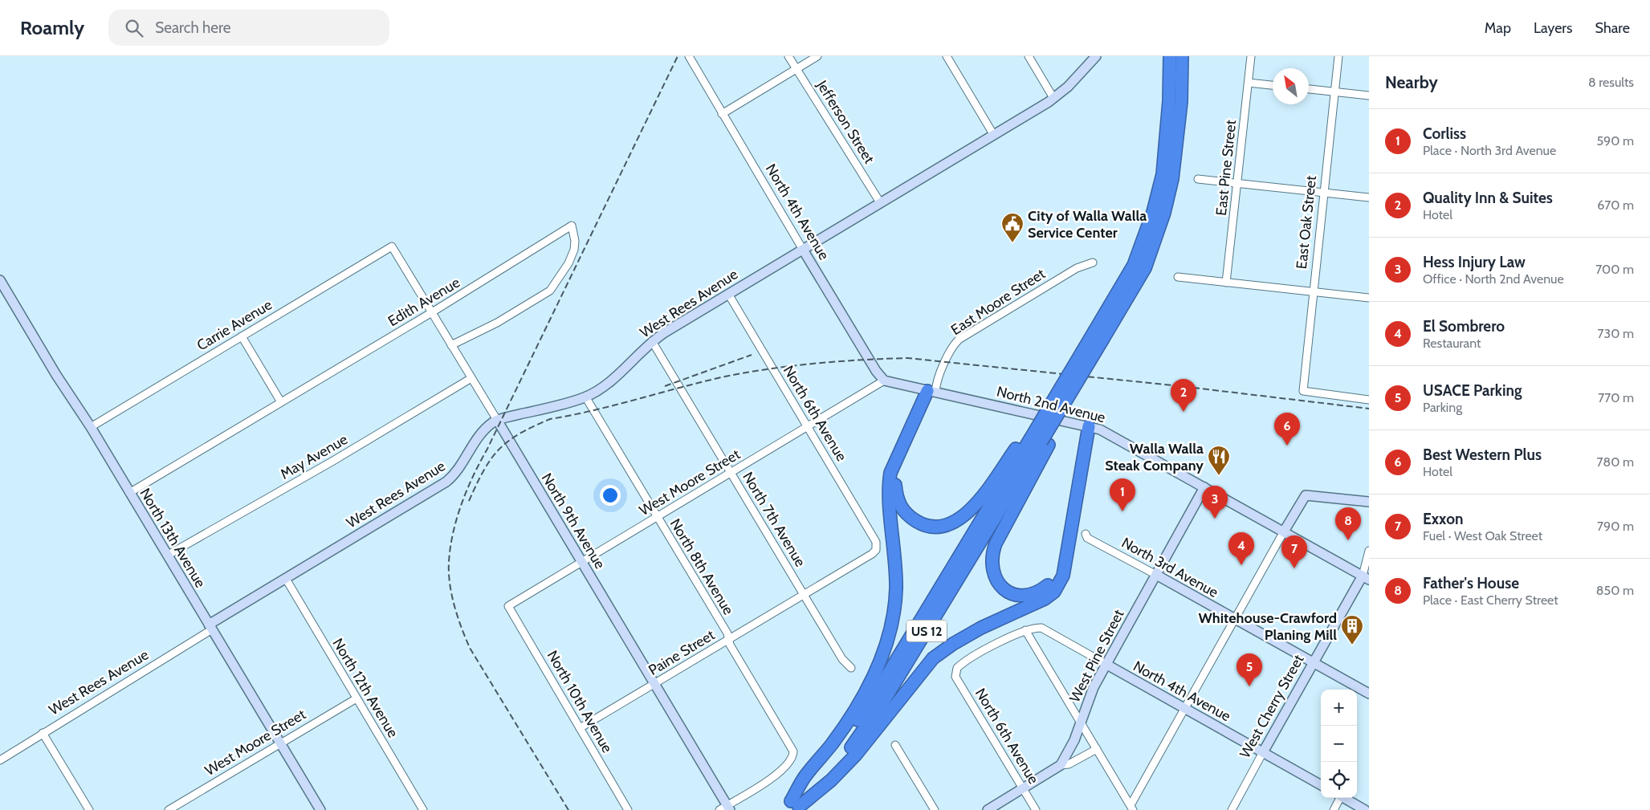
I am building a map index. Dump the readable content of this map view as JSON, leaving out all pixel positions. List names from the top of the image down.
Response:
{
  "streets": {
    "highway": ["US 12"],
    "street": [
      "Jefferson Street",
      "East Pine Street",
      "North 4th Avenue",
      "East Oak Street",
      "Edith Avenue",
      "East Moore Street",
      "West Rees Avenue",
      "Carrie Avenue",
      "North 2nd Avenue",
      "North 6th Avenue",
      "May Avenue",
      "West Moore Street",
      "North 7th Avenue",
      "North 9th Avenue",
      "North 13th Avenue",
      "North 8th Avenue",
      "North 3rd Avenue",
      "Paine Street",
      "West Pine Street",
      "North 12th Avenue",
      "North 10th Avenue",
      "West Cherry Street"
    ]
  },
  "crossings": [
    ["Jefferson Street", "West Rees Avenue"],
    ["North 4th Avenue", "West Rees Avenue"],
    ["North 4th Avenue", "North 2nd Avenue"],
    ["North 4th Avenue", "North 6th Avenue"],
    ["North 4th Avenue", "West Moore Street"],
    ["North 4th Avenue", "West Pine Street"],
    ["North 4th Avenue", "West Cherry Street"],
    ["Edith Avenue", "North 9th Avenue"],
    ["Edith Avenue", "North 13th Avenue"],
    ["East Moore Street", "North 2nd Avenue"],
    ["West Rees Avenue", "North 6th Avenue"],
    ["West Rees Avenue", "North 7th Avenue"],
    ["West Rees Avenue", "North 9th Avenue"],
    ["West Rees Avenue", "North 13th Avenue"],
    ["West Rees Avenue", "North 8th Avenue"],
    ["West Rees Avenue", "North 12th Avenue"],
    ["Carrie Avenue", "North 9th Avenue"],
    ["Carrie Avenue", "North 13th Avenue"],
    ["North 2nd Avenue", "West Moore Street"],
    ["North 2nd Avenue", "West Pine Street"],
    ["North 2nd Avenue", "West Cherry Street"],
    ["North 6th Avenue", "West Moore Street"],
    ["North 6th Avenue", "Paine Street"],
    ["North 6th Avenue", "West Pine Street"],
    ["May Avenue", "North 9th Avenue"],
    ["May Avenue", "North 13th Avenue"],
    ["West Moore Street", "North 7th Avenue"],
    ["West Moore Street", "North 9th Avenue"],
    ["West Moore Street", "North 13th Avenue"],
    ["West Moore Street", "North 8th Avenue"],
    ["West Moore Street", "North 12th Avenue"],
    ["West Moore Street", "North 10th Avenue"],
    ["North 7th Avenue", "Paine Street"],
    ["North 9th Avenue", "North 8th Avenue"],
    ["North 9th Avenue", "Paine Street"],
    ["North 8th Avenue", "Paine Street"],
    ["North 3rd Avenue", "West Pine Street"],
    ["North 3rd Avenue", "West Cherry Street"],
    ["Paine Street", "North 10th Avenue"]
  ],
  "places": {
    "public building": ["City of Walla Walla Service Center"],
    "restaurant": ["Walla Walla Steak Company"],
    "building": ["Whitehouse-Crawford Planing Mill"]
  },
  "north": "top left",
  "page": {
    "header": "Roamly",
    "search": "Search here",
    "nav": ["Map", "Layers", "Share"],
    "heading": ["Nearby", "8 results"],
    "list": [
      {
        "mark": "1",
        "name": "Corliss",
        "note": "Place · North 3rd Avenue",
        "value": "590 m"
      },
      {
        "mark": "2",
        "name": "Quality Inn & Suites",
        "note": "Hotel",
        "value": "670 m"
      },
      {
        "mark": "3",
        "name": "Hess Injury Law",
        "note": "Office · North 2nd Avenue",
        "value": "700 m"
      },
      {
        "mark": "4",
        "name": "El Sombrero",
        "note": "Restaurant",
        "value": "730 m"
      },
      {
        "mark": "5",
        "name": "USACE Parking",
        "note": "Parking",
        "value": "770 m"
      },
      {
        "mark": "6",
        "name": "Best Western Plus",
        "note": "Hotel",
        "value": "780 m"
      },
      {
        "mark": "7",
        "name": "Exxon",
        "note": "Fuel · West Oak Street",
        "value": "790 m"
      },
      {
        "mark": "8",
        "name": "Father's House",
        "note": "Place · East Cherry Street",
        "value": "850 m"
      }
    ],
    "pins": [
      "2",
      "6",
      "1",
      "3",
      "8",
      "4",
      "7",
      "5"
    ],
    "map_buttons": ["+", "−"]
  }
}
